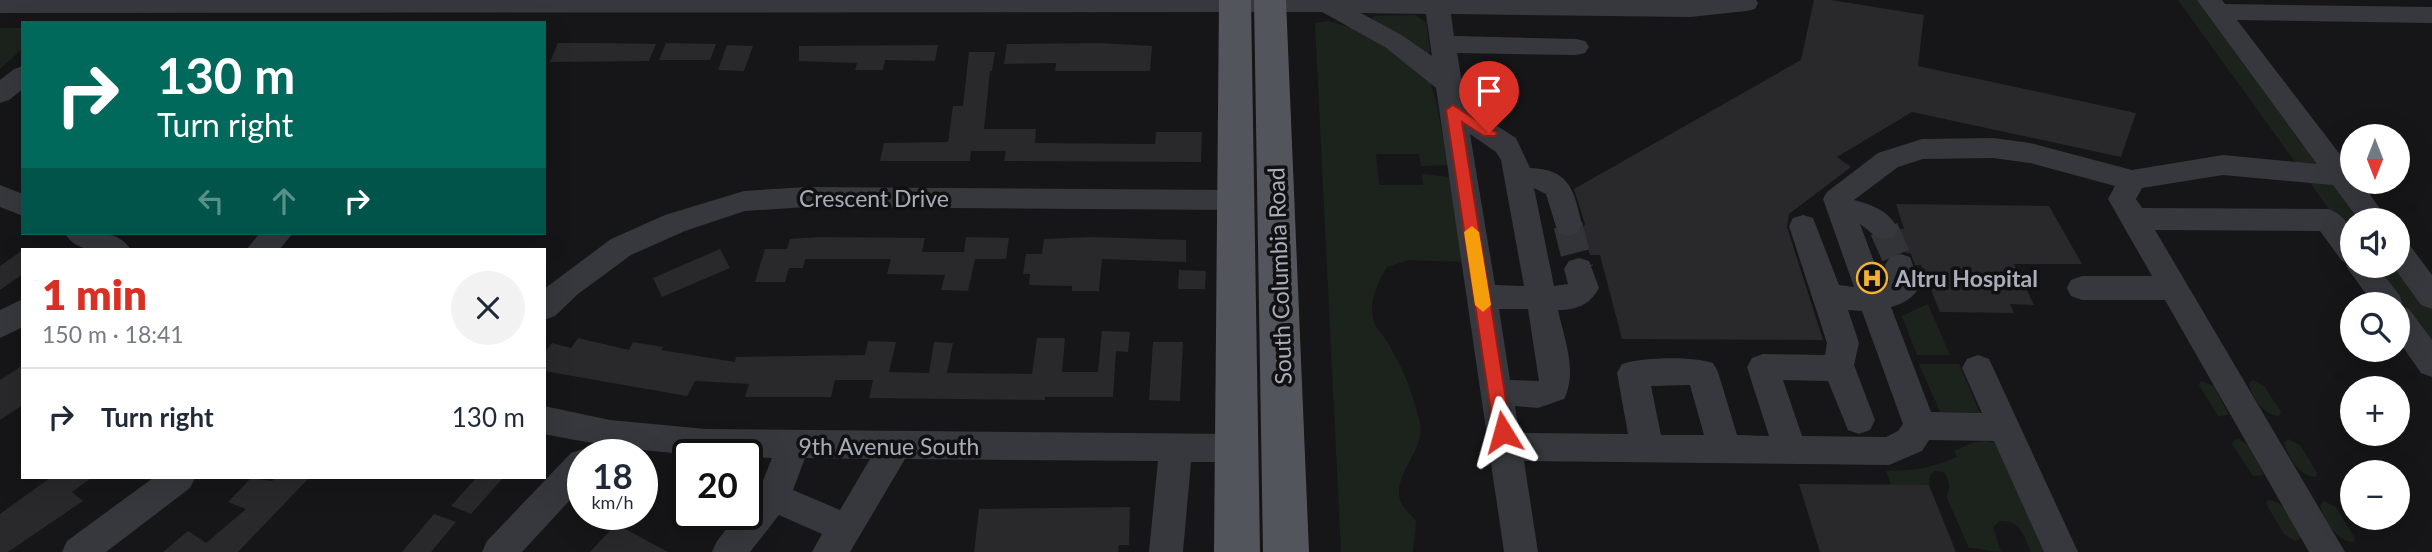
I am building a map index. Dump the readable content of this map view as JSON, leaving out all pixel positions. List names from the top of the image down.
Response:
{
  "streets": {
    "main road": ["South Columbia Road"],
    "street": ["Crescent Drive", "9th Avenue South"]
  },
  "crossings": [
    ["Crescent Drive", "South Columbia Road"],
    ["South Columbia Road", "9th Avenue South"]
  ],
  "places": {
    "hospital": ["Altru Hospital"]
  },
  "north": "bottom",
  "page": {
    "turn": ["130 m", "Turn right"],
    "map_buttons": ["+", "−"],
    "heading": ["1 min", "150 m · 18:41"],
    "list": [
      {
        "name": "Turn right",
        "value": "130 m"
      }
    ],
    "speed": "18 km/h",
    "limit": "20"
  }
}
